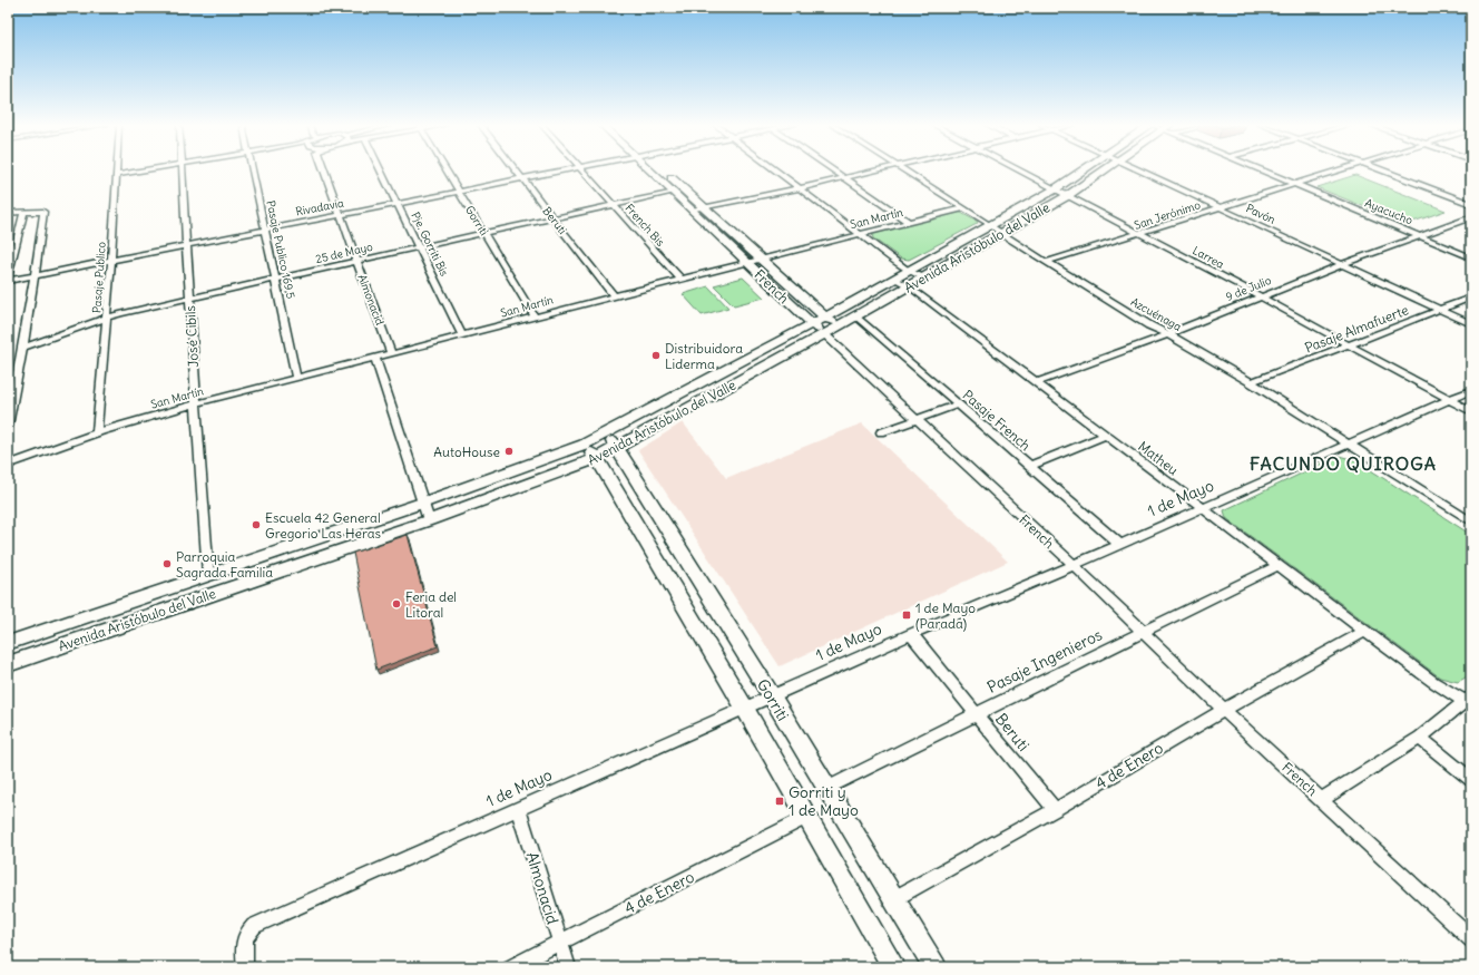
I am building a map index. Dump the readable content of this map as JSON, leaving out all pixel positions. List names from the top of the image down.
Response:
{
  "streets": {
    "main road": ["Gorriti", "Avenida Aristóbulo del Valle", "French"],
    "street": [
      "Rivadavia",
      "Ayacucho",
      "Pavón",
      "San Jerónimo",
      "San Martín",
      "Beruti",
      "French Bis",
      "Pje. Gorriti Bis",
      "Pasaje Publico 169,5",
      "25 de Mayo",
      "Larrea",
      "Pasaje Publico",
      "9 de Julio",
      "Almonacid",
      "Azcuénaga",
      "Pasaje Almafuerte",
      "José Cibils",
      "Pasaje French",
      "Matheu",
      "1 de Mayo",
      "Pasaje Ingenieros",
      "4 de Enero"
    ]
  },
  "crossings": [
    ["Rivadavia", "Gorriti"],
    ["Rivadavia", "Beruti"],
    ["Rivadavia", "Pje. Gorriti Bis"],
    ["Rivadavia", "Pasaje Publico 169,5"],
    ["Rivadavia", "Pasaje Publico"],
    ["Rivadavia", "Almonacid"],
    ["Rivadavia", "José Cibils"],
    ["Ayacucho", "San Jerónimo"],
    ["Ayacucho", "9 de Julio"],
    ["Pavón", "San Jerónimo"],
    ["Pavón", "9 de Julio"],
    ["Pavón", "Pasaje Almafuerte"],
    ["San Jerónimo", "Larrea"],
    ["San Jerónimo", "Azcuénaga"],
    ["San Martín", "Gorriti"],
    ["San Martín", "Beruti"],
    ["San Martín", "French Bis"],
    ["San Martín", "Pje. Gorriti Bis"],
    ["San Martín", "Pasaje Publico 169,5"],
    ["San Martín", "Pasaje Publico"],
    ["San Martín", "French"],
    ["San Martín", "Almonacid"],
    ["San Martín", "Azcuénaga"],
    ["San Martín", "José Cibils"],
    ["Gorriti", "Avenida Aristóbulo del Valle"],
    ["Gorriti", "25 de Mayo"],
    ["Gorriti", "1 de Mayo"],
    ["Gorriti", "Pasaje Ingenieros"],
    ["Gorriti", "4 de Enero"],
    ["Beruti", "25 de Mayo"],
    ["Beruti", "1 de Mayo"],
    ["Beruti", "Pasaje Ingenieros"],
    ["Beruti", "4 de Enero"],
    ["French Bis", "25 de Mayo"],
    ["Pje. Gorriti Bis", "25 de Mayo"],
    ["Avenida Aristóbulo del Valle", "Larrea"],
    ["Avenida Aristóbulo del Valle", "French"],
    ["Avenida Aristóbulo del Valle", "Azcuénaga"],
    ["Avenida Aristóbulo del Valle", "José Cibils"],
    ["Avenida Aristóbulo del Valle", "Pasaje French"],
    ["Avenida Aristóbulo del Valle", "Matheu"],
    ["Pasaje Publico 169,5", "25 de Mayo"],
    ["25 de Mayo", "Pasaje Publico"],
    ["25 de Mayo", "French"],
    ["25 de Mayo", "Almonacid"],
    ["25 de Mayo", "José Cibils"],
    ["Larrea", "9 de Julio"],
    ["Larrea", "Pasaje Almafuerte"],
    ["Larrea", "1 de Mayo"],
    ["French", "1 de Mayo"],
    ["French", "Pasaje Ingenieros"],
    ["French", "4 de Enero"],
    ["9 de Julio", "Azcuénaga"],
    ["9 de Julio", "Matheu"],
    ["Almonacid", "1 de Mayo"],
    ["Almonacid", "4 de Enero"],
    ["Azcuénaga", "Pasaje Almafuerte"],
    ["Azcuénaga", "1 de Mayo"],
    ["Pasaje French", "1 de Mayo"],
    ["Matheu", "1 de Mayo"],
    ["Matheu", "Pasaje Ingenieros"],
    ["Matheu", "4 de Enero"]
  ],
  "districts": ["FACUNDO QUIROGA"],
  "places": {
    "other": [
      "Distribuidora Liderma",
      "AutoHouse",
      "Escuela 42 General Gregorio Las Heras",
      "Parroquia Sagrada Familia",
      "Feria del Litoral"
    ],
    "transit": ["1 de Mayo (Parada)", "Gorriti y 1 de Mayo"]
  }
}
